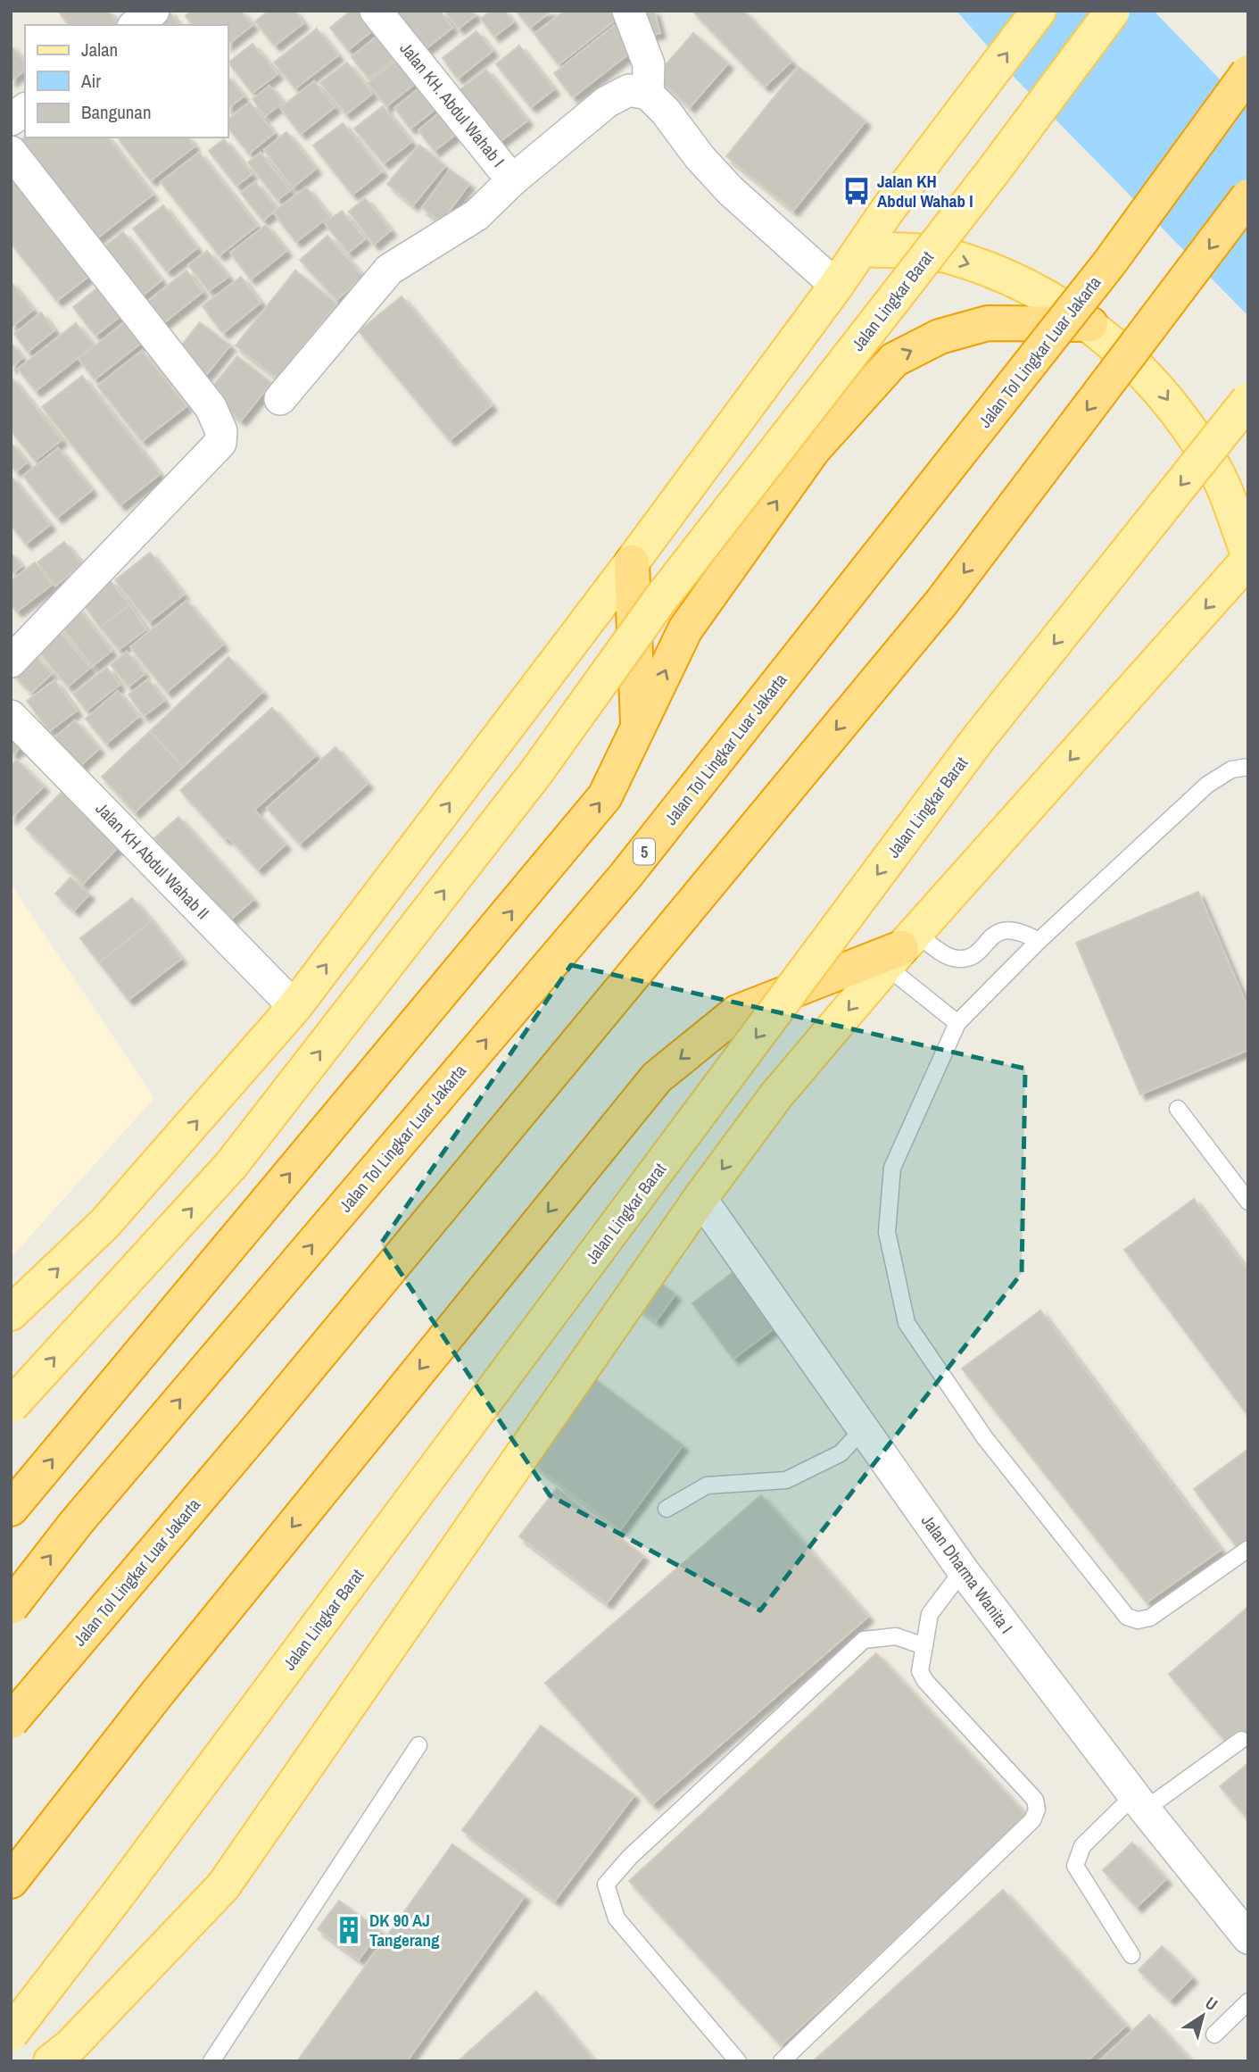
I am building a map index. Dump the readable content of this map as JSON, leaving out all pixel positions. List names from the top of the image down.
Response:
{
  "streets": {
    "highway": ["Jalan Tol Lingkar Luar Jakarta", "5"],
    "main road": ["Jalan Lingkar Barat"],
    "street": ["Jalan KH. Abdul Wahab I", "Jalan KH Abdul Wahab II", "Jalan Dharma Wanita I"]
  },
  "places": {
    "bus stop": ["Jalan KH Abdul Wahab I"],
    "building": ["DK 90 AJ Tangerang"]
  },
  "legend": ["Jalan", "Air", "Bangunan"],
  "north": "top right"
}
